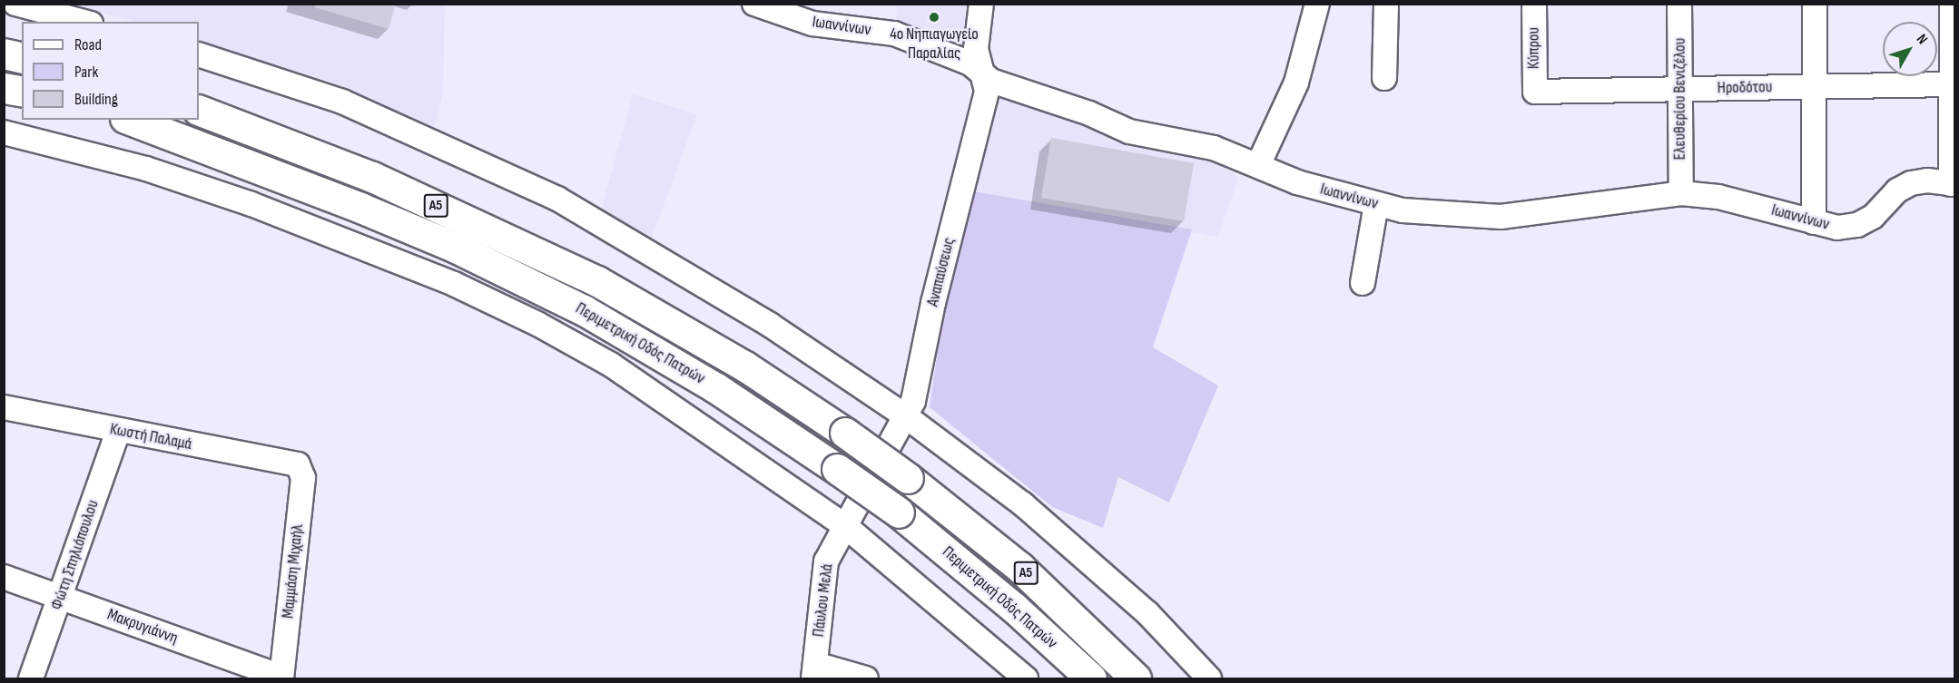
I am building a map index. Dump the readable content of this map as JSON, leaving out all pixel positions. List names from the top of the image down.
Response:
{
  "streets": {
    "highway": ["Α5", "Περιμετρική Οδός Πατρών"],
    "street": [
      "Ιωαννίνων",
      "Κύπρου",
      "Ηροδότου",
      "Ελευθερίου Βενιζέλου",
      "Αναπαύσεως",
      "Κωστή Παλαμά",
      "Φώτη Σπηλιόπουλου",
      "Μαμμάση Μιχαήλ",
      "Πάυλου Μελά",
      "Μακρυγιάννη"
    ]
  },
  "crossings": [
    ["Ιωαννίνων", "Ελευθερίου Βενιζέλου"],
    ["Ιωαννίνων", "Αναπαύσεως"],
    ["Κύπρου", "Ηροδότου"],
    ["Ηροδότου", "Ελευθερίου Βενιζέλου"],
    ["Αναπαύσεως", "Πάυλου Μελά"],
    ["Κωστή Παλαμά", "Φώτη Σπηλιόπουλου"],
    ["Κωστή Παλαμά", "Μαμμάση Μιχαήλ"],
    ["Φώτη Σπηλιόπουλου", "Μακρυγιάννη"],
    ["Μαμμάση Μιχαήλ", "Μακρυγιάννη"]
  ],
  "places": ["4o Νηπιαγωγείο Παραλίας"],
  "legend": ["Road", "Park", "Building"],
  "north": "top right"
}
